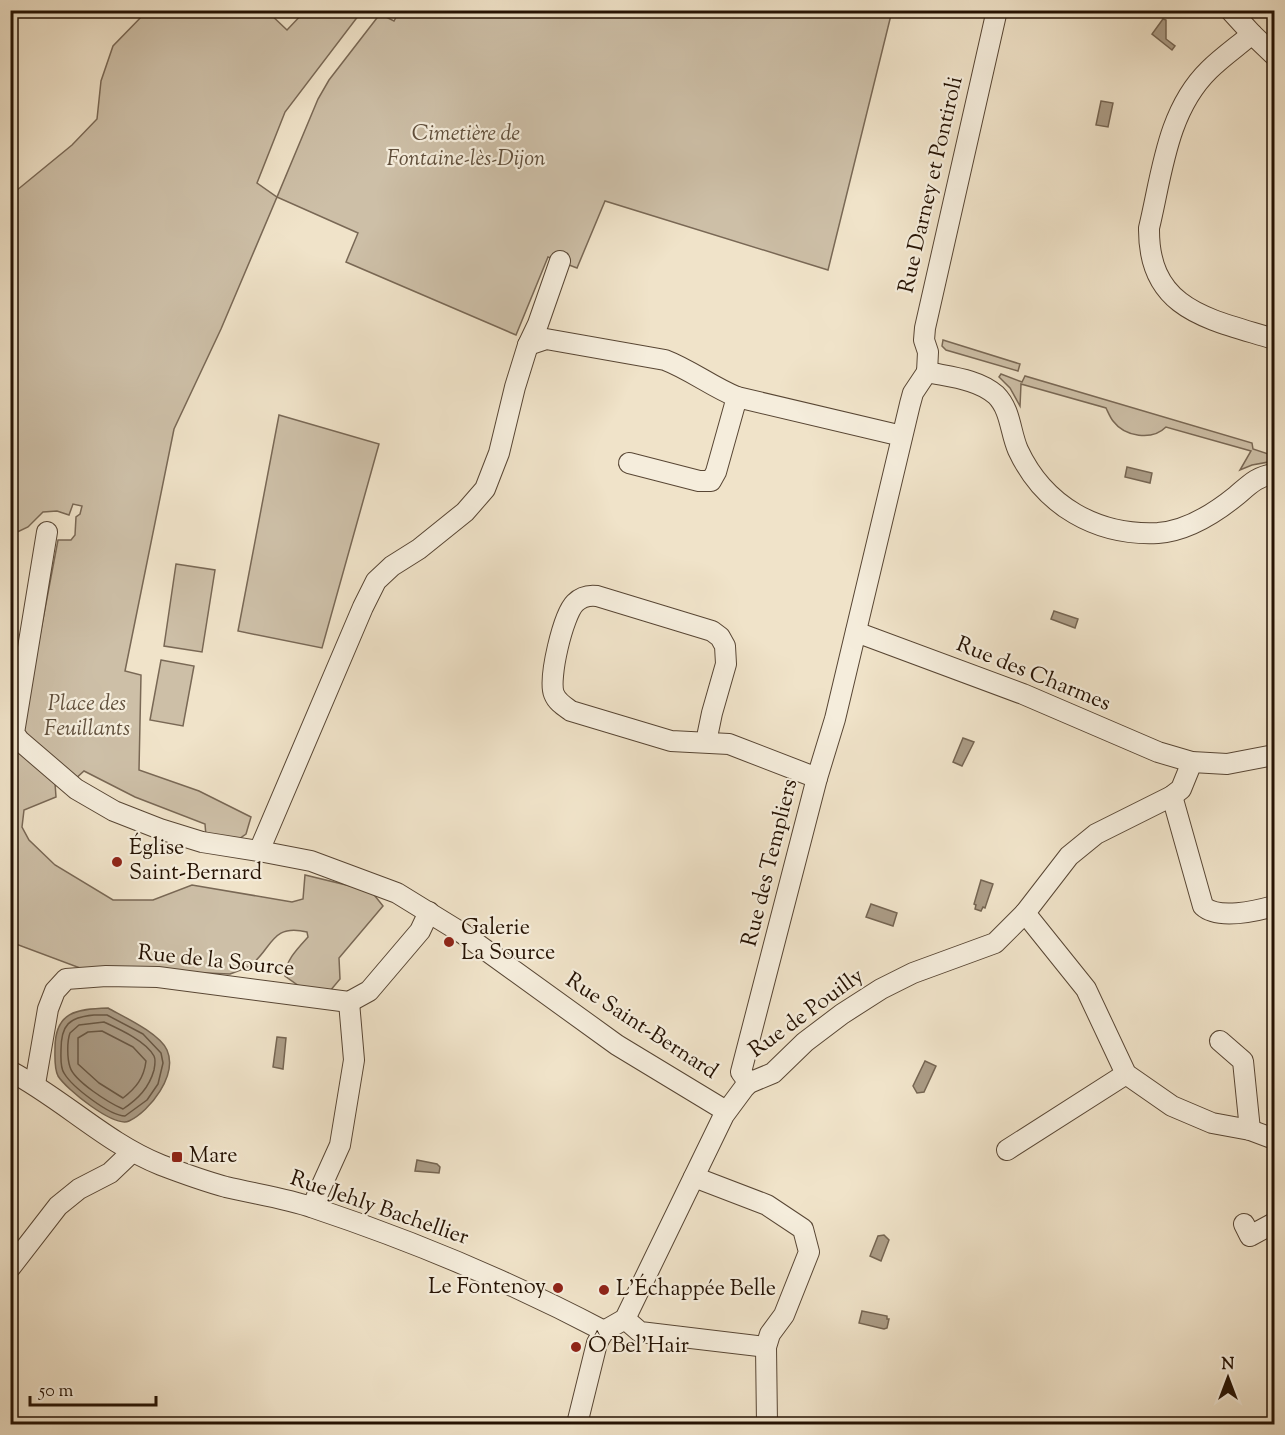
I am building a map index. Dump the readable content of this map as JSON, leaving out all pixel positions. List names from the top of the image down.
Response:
{
  "streets": {
    "street": [
      "Rue Darney et Pontiroli",
      "Rue des Charmes",
      "Rue des Templiers",
      "Rue de la Source",
      "Rue de Pouilly",
      "Rue Saint-Bernard",
      "Rue Jehly Bachellier"
    ]
  },
  "crossings": [
    ["Rue Darney et Pontiroli", "Rue des Templiers"],
    ["Rue des Charmes", "Rue des Templiers"],
    ["Rue des Charmes", "Rue de Pouilly"],
    ["Rue des Templiers", "Rue de Pouilly"],
    ["Rue de la Source", "Rue Jehly Bachellier"]
  ],
  "parks": ["Cimetière de Fontaine-lès-Dijon", "Place des Feuillants"],
  "places": {
    "other": [
      "Église Saint-Bernard",
      "Galerie La Source",
      "Le Fontenoy",
      "L'Échappée Belle",
      "Ô Bel'Hair"
    ],
    "transit": ["Mare"]
  },
  "scale_bar": "50 m",
  "north": "top"
}
